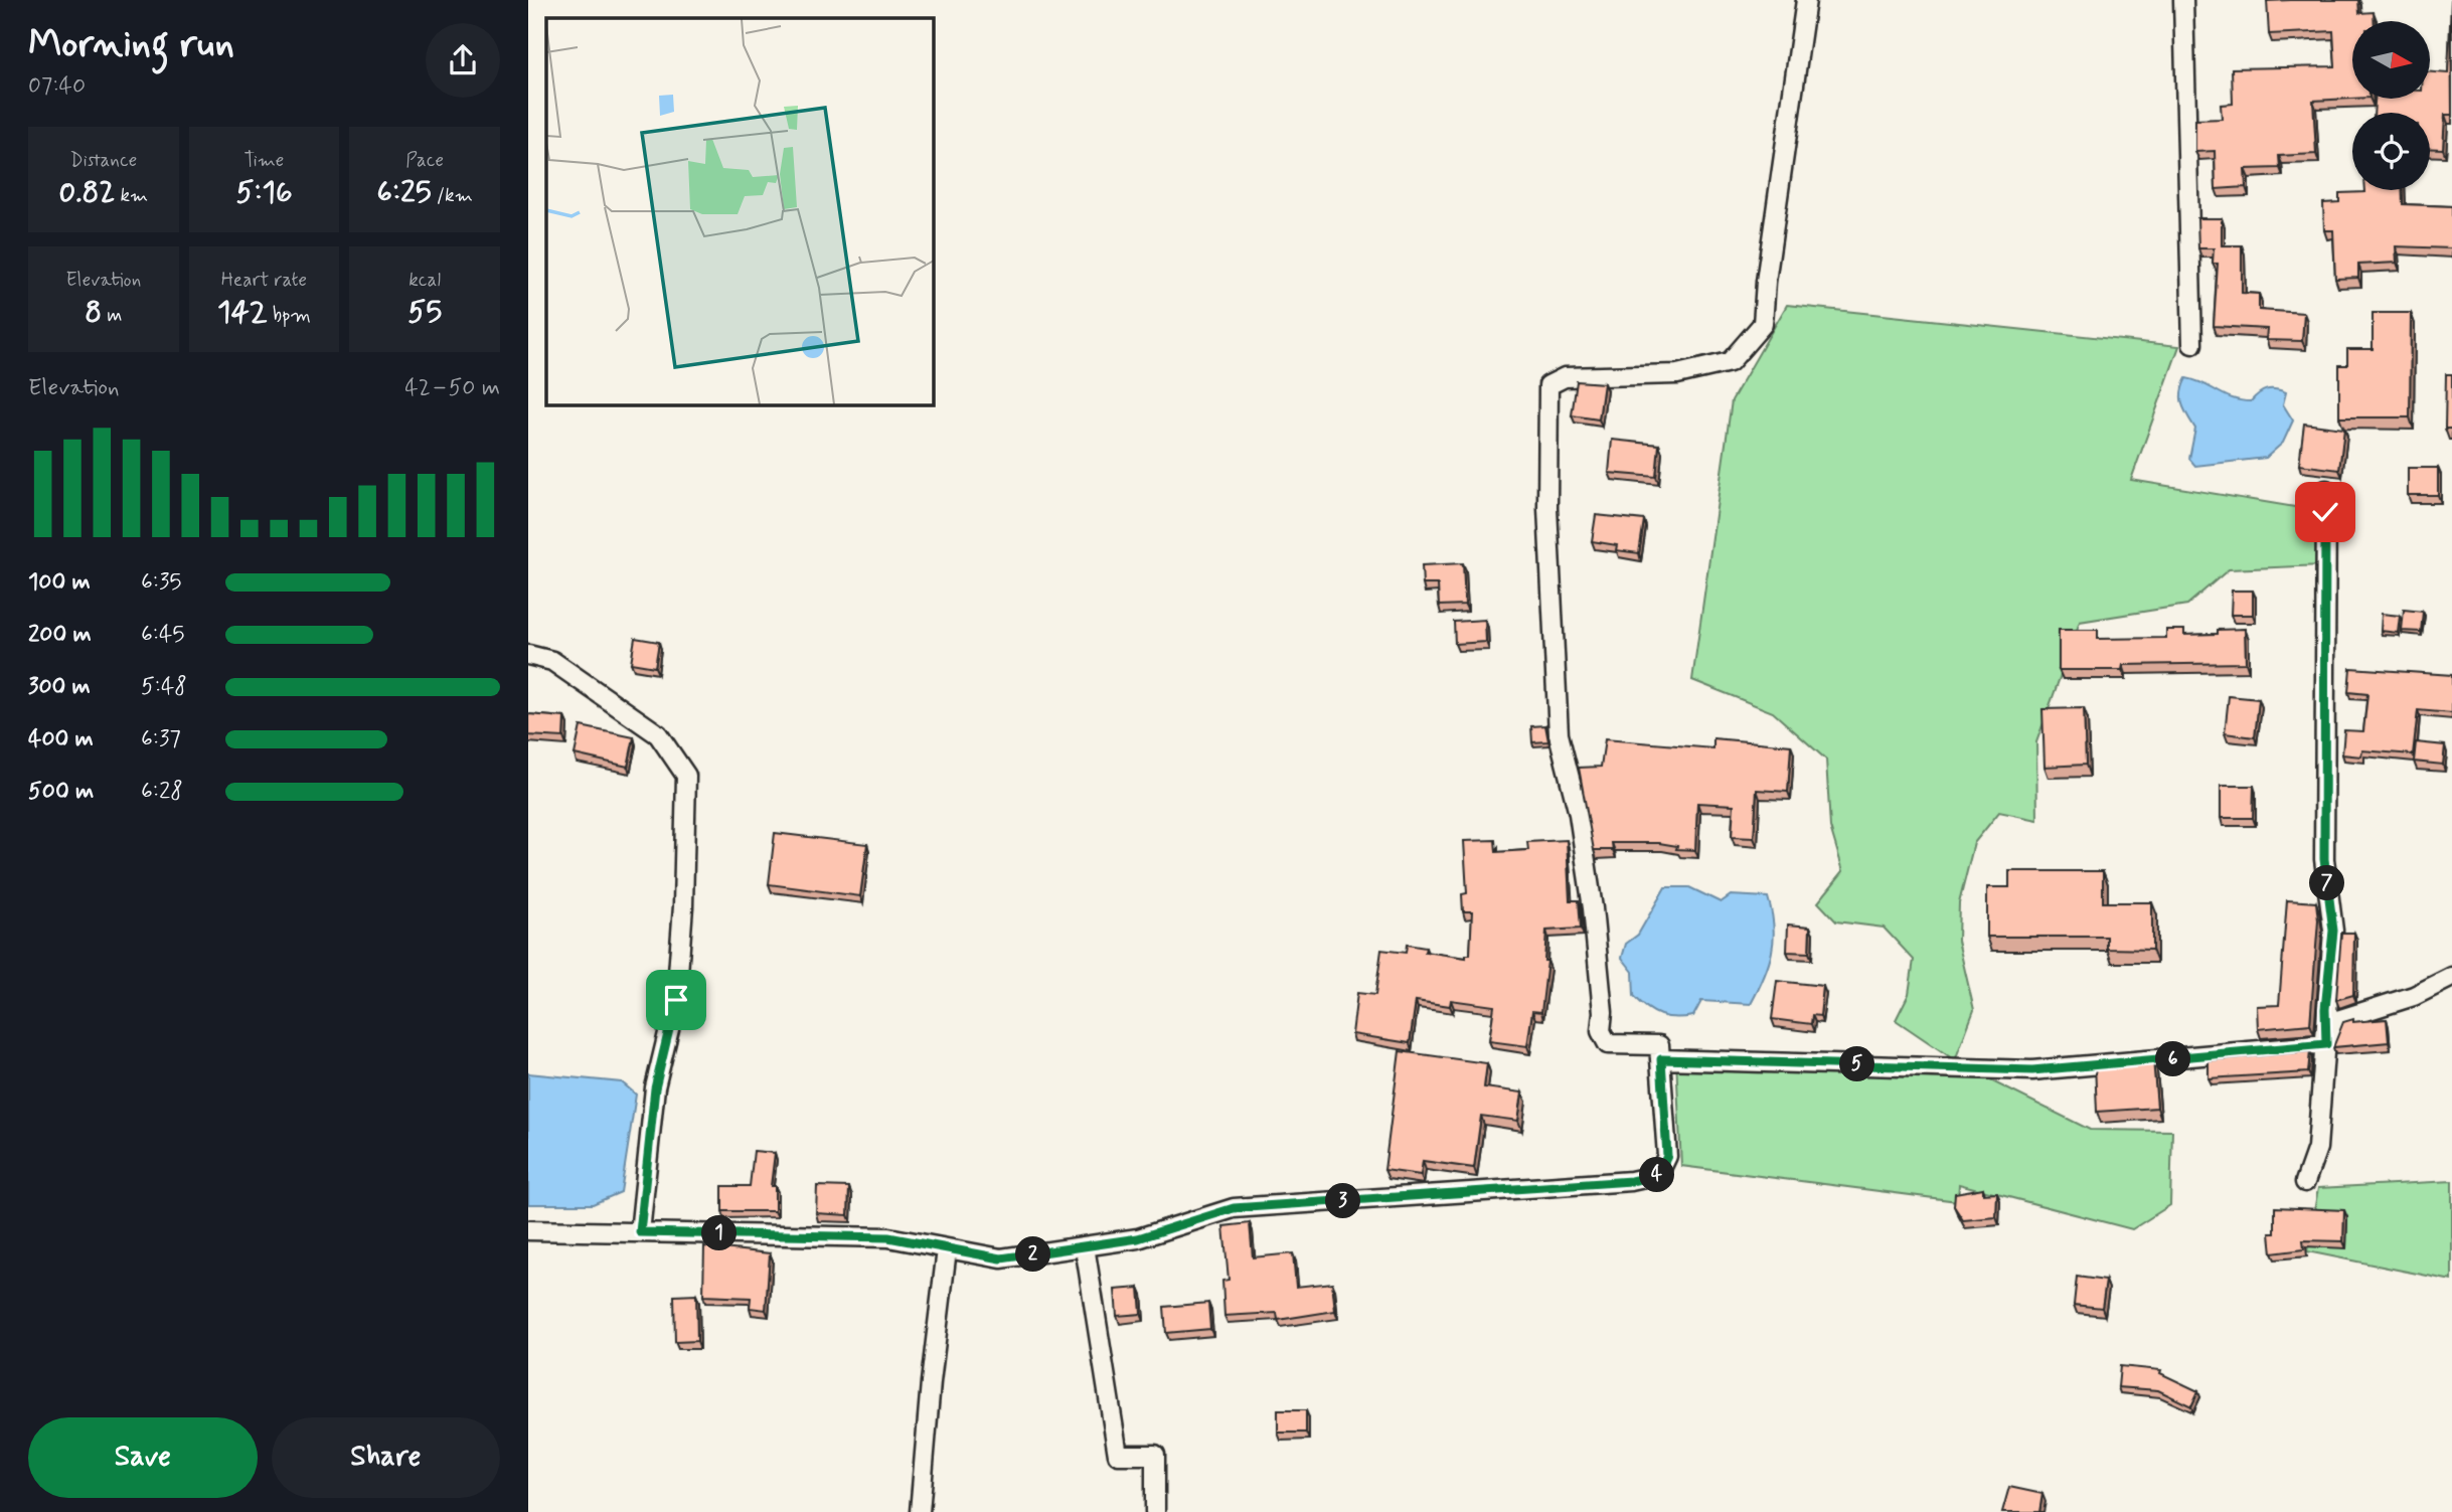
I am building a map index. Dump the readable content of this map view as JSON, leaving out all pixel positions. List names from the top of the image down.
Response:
{
  "north": "right",
  "page": {
    "heading": ["Morning run", "07:40"],
    "stats": [
      ["Distance", "0.82 km"],
      ["Time", "5:16"],
      ["Pace", "6:25 /km"],
      ["Elevation", "8 m"],
      ["Heart rate", "142 bpm"],
      ["kcal", "55"]
    ],
    "chart": ["Elevation", "42–50 m"],
    "list": [
      {
        "name": "100 m",
        "note": "6:35"
      },
      {
        "name": "200 m",
        "note": "6:45"
      },
      {
        "name": "300 m",
        "note": "5:48"
      },
      {
        "name": "400 m",
        "note": "6:37"
      },
      {
        "name": "500 m",
        "note": "6:28"
      }
    ],
    "pins": [
      "7",
      "6",
      "5",
      "4",
      "3",
      "1",
      "2"
    ],
    "buttons": ["Save", "Share"]
  }
}
